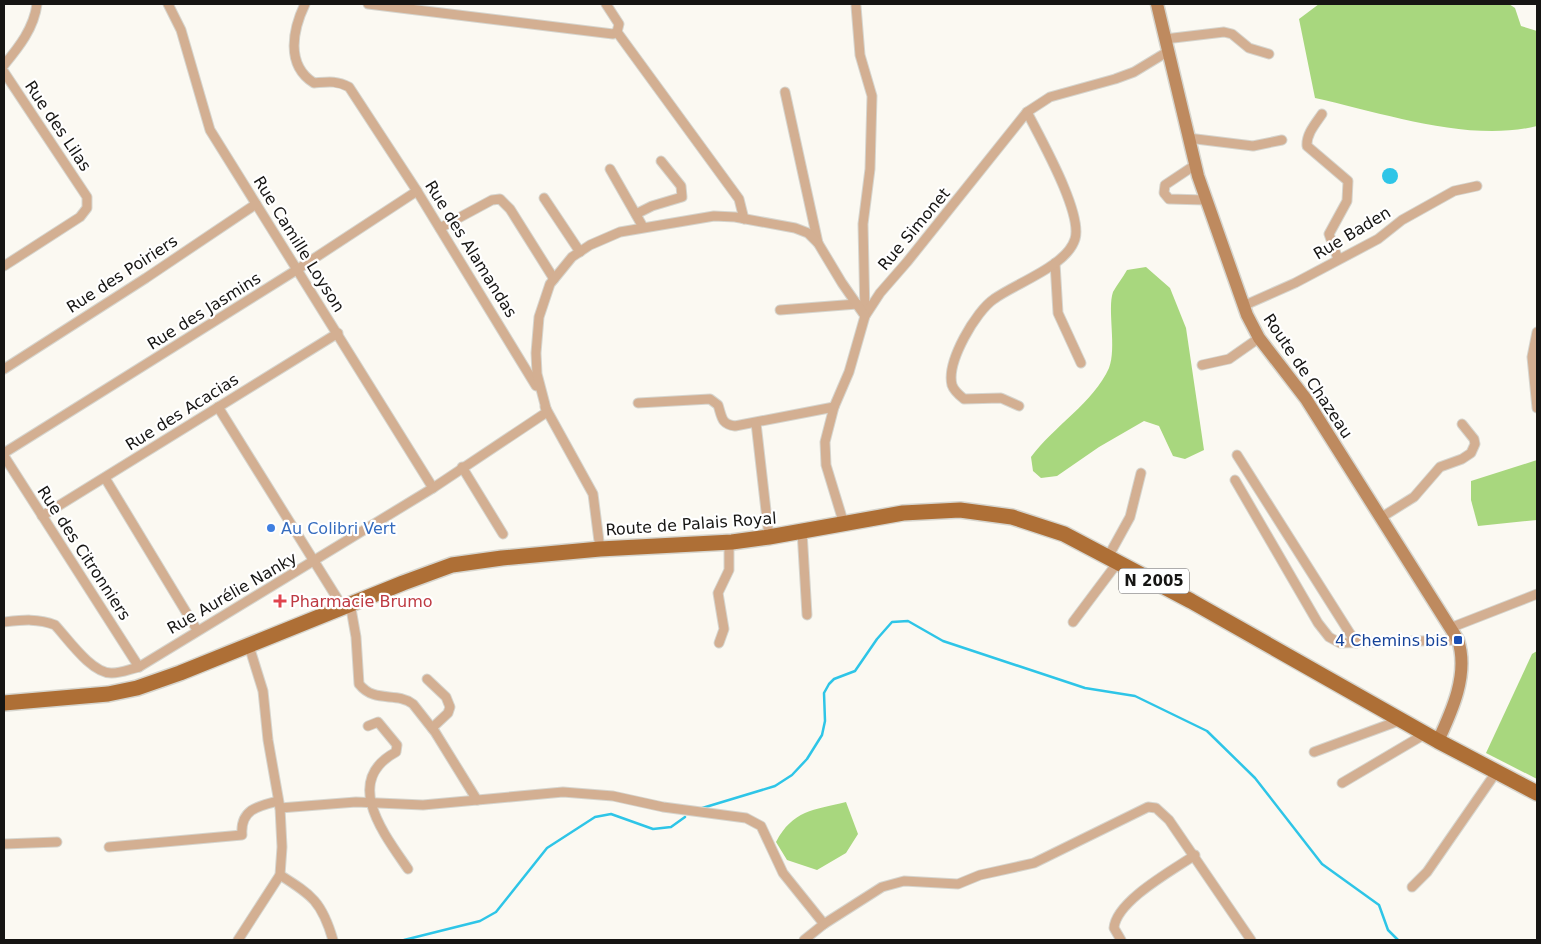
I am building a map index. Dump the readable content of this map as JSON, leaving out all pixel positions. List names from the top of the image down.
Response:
{
  "streets": {
    "main road": ["Route de Chazeau", "Route de Palais Royal", "N 2005"],
    "street": [
      "Rue des Lilas",
      "Rue Simonet",
      "Rue Baden",
      "Rue Camille Loyson",
      "Rue des Alamandas",
      "Rue des Poiriers",
      "Rue des Jasmins",
      "Rue des Acacias",
      "Rue des Citronniers",
      "Rue Aurélie Nanky"
    ]
  },
  "crossings": [
    ["Rue Simonet", "Route de Chazeau"],
    ["Rue Simonet", "Route de Palais Royal"],
    ["Rue Baden", "Route de Chazeau"],
    ["Rue Camille Loyson", "Rue des Poiriers"],
    ["Rue Camille Loyson", "Rue des Jasmins"],
    ["Rue Camille Loyson", "Rue des Acacias"],
    ["Rue Camille Loyson", "Rue Aurélie Nanky"],
    ["Rue des Alamandas", "Rue des Jasmins"],
    ["Rue des Alamandas", "Route de Palais Royal"],
    ["Rue des Alamandas", "Rue Aurélie Nanky"],
    ["Rue des Jasmins", "Rue des Citronniers"],
    ["Route de Chazeau", "Route de Palais Royal"],
    ["Route de Chazeau", "N 2005"],
    ["Rue des Acacias", "Rue des Citronniers"],
    ["Route de Palais Royal", "N 2005"],
    ["Rue des Citronniers", "Rue Aurélie Nanky"]
  ],
  "places": {
    "other": ["Au Colibri Vert"],
    "health": ["Pharmacie Brumo"],
    "transit": ["4 Chemins bis"]
  }
}
